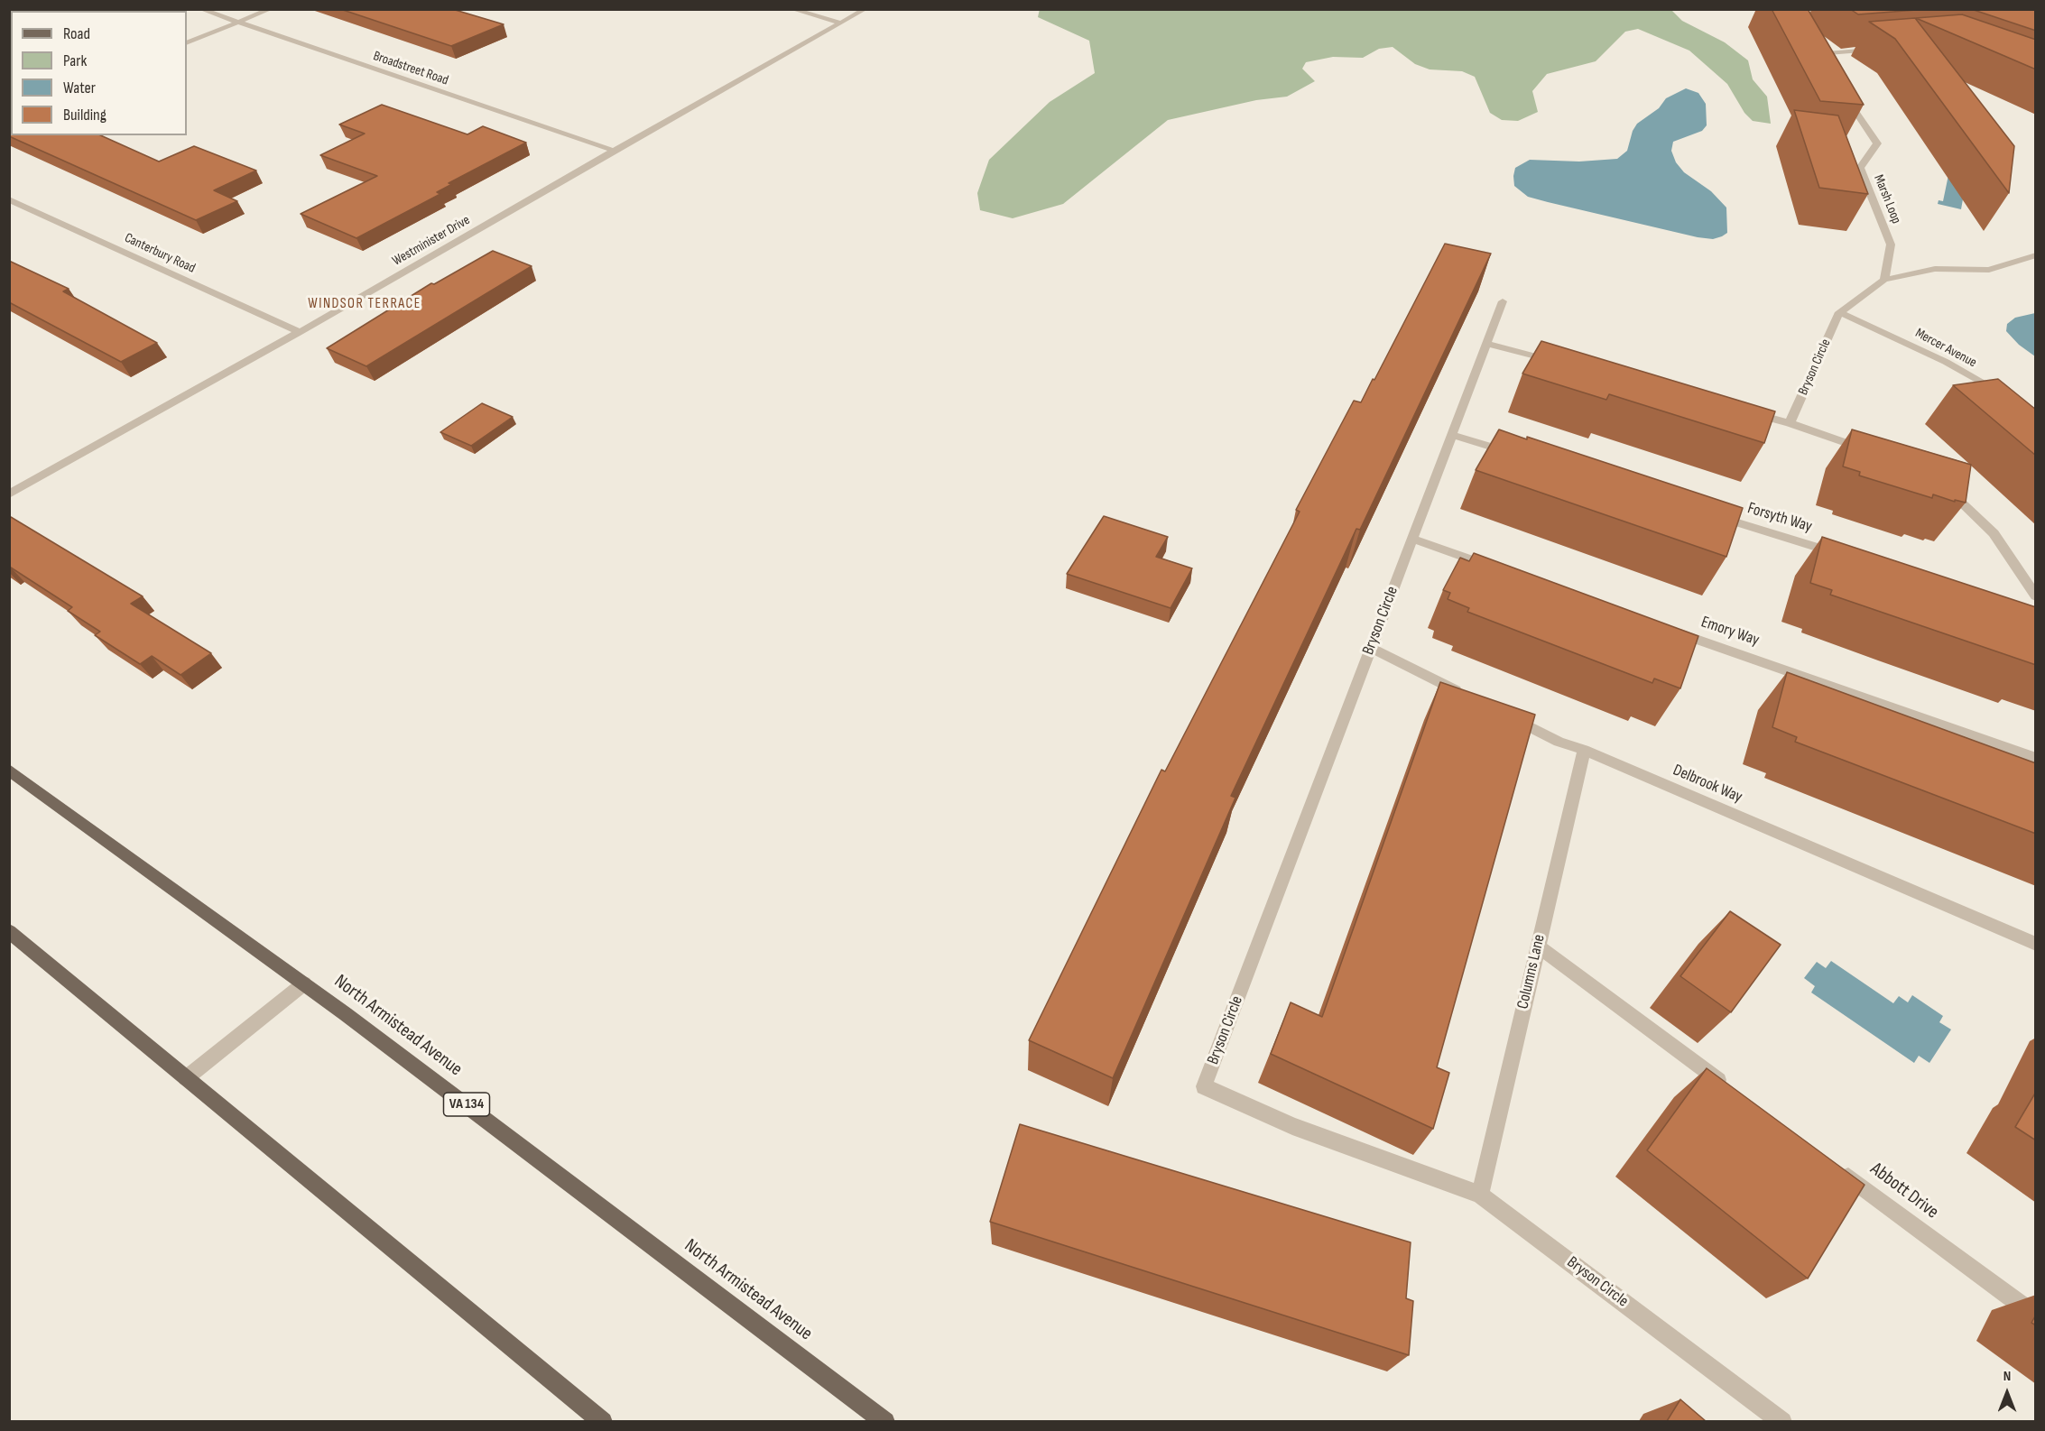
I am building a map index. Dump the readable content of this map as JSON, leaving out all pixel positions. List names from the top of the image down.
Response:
{
  "streets": {
    "main road": ["North Armistead Avenue", "VA 134"],
    "street": [
      "Broadstreet Road",
      "Marsh Loop",
      "Westminister Drive",
      "Canterbury Road",
      "Mercer Avenue",
      "Bryson Circle",
      "Forsyth Way",
      "Emory Way",
      "Delbrook Way",
      "Columns Lane",
      "Abbott Drive"
    ]
  },
  "crossings": [
    ["Broadstreet Road", "Westminister Drive"],
    ["Westminister Drive", "Canterbury Road"],
    ["Mercer Avenue", "Bryson Circle"],
    ["Bryson Circle", "Columns Lane"],
    ["Delbrook Way", "Columns Lane"]
  ],
  "districts": ["WINDSOR TERRACE"],
  "legend": [
    "Road",
    "Park",
    "Water",
    "Building"
  ],
  "north": "top"
}
